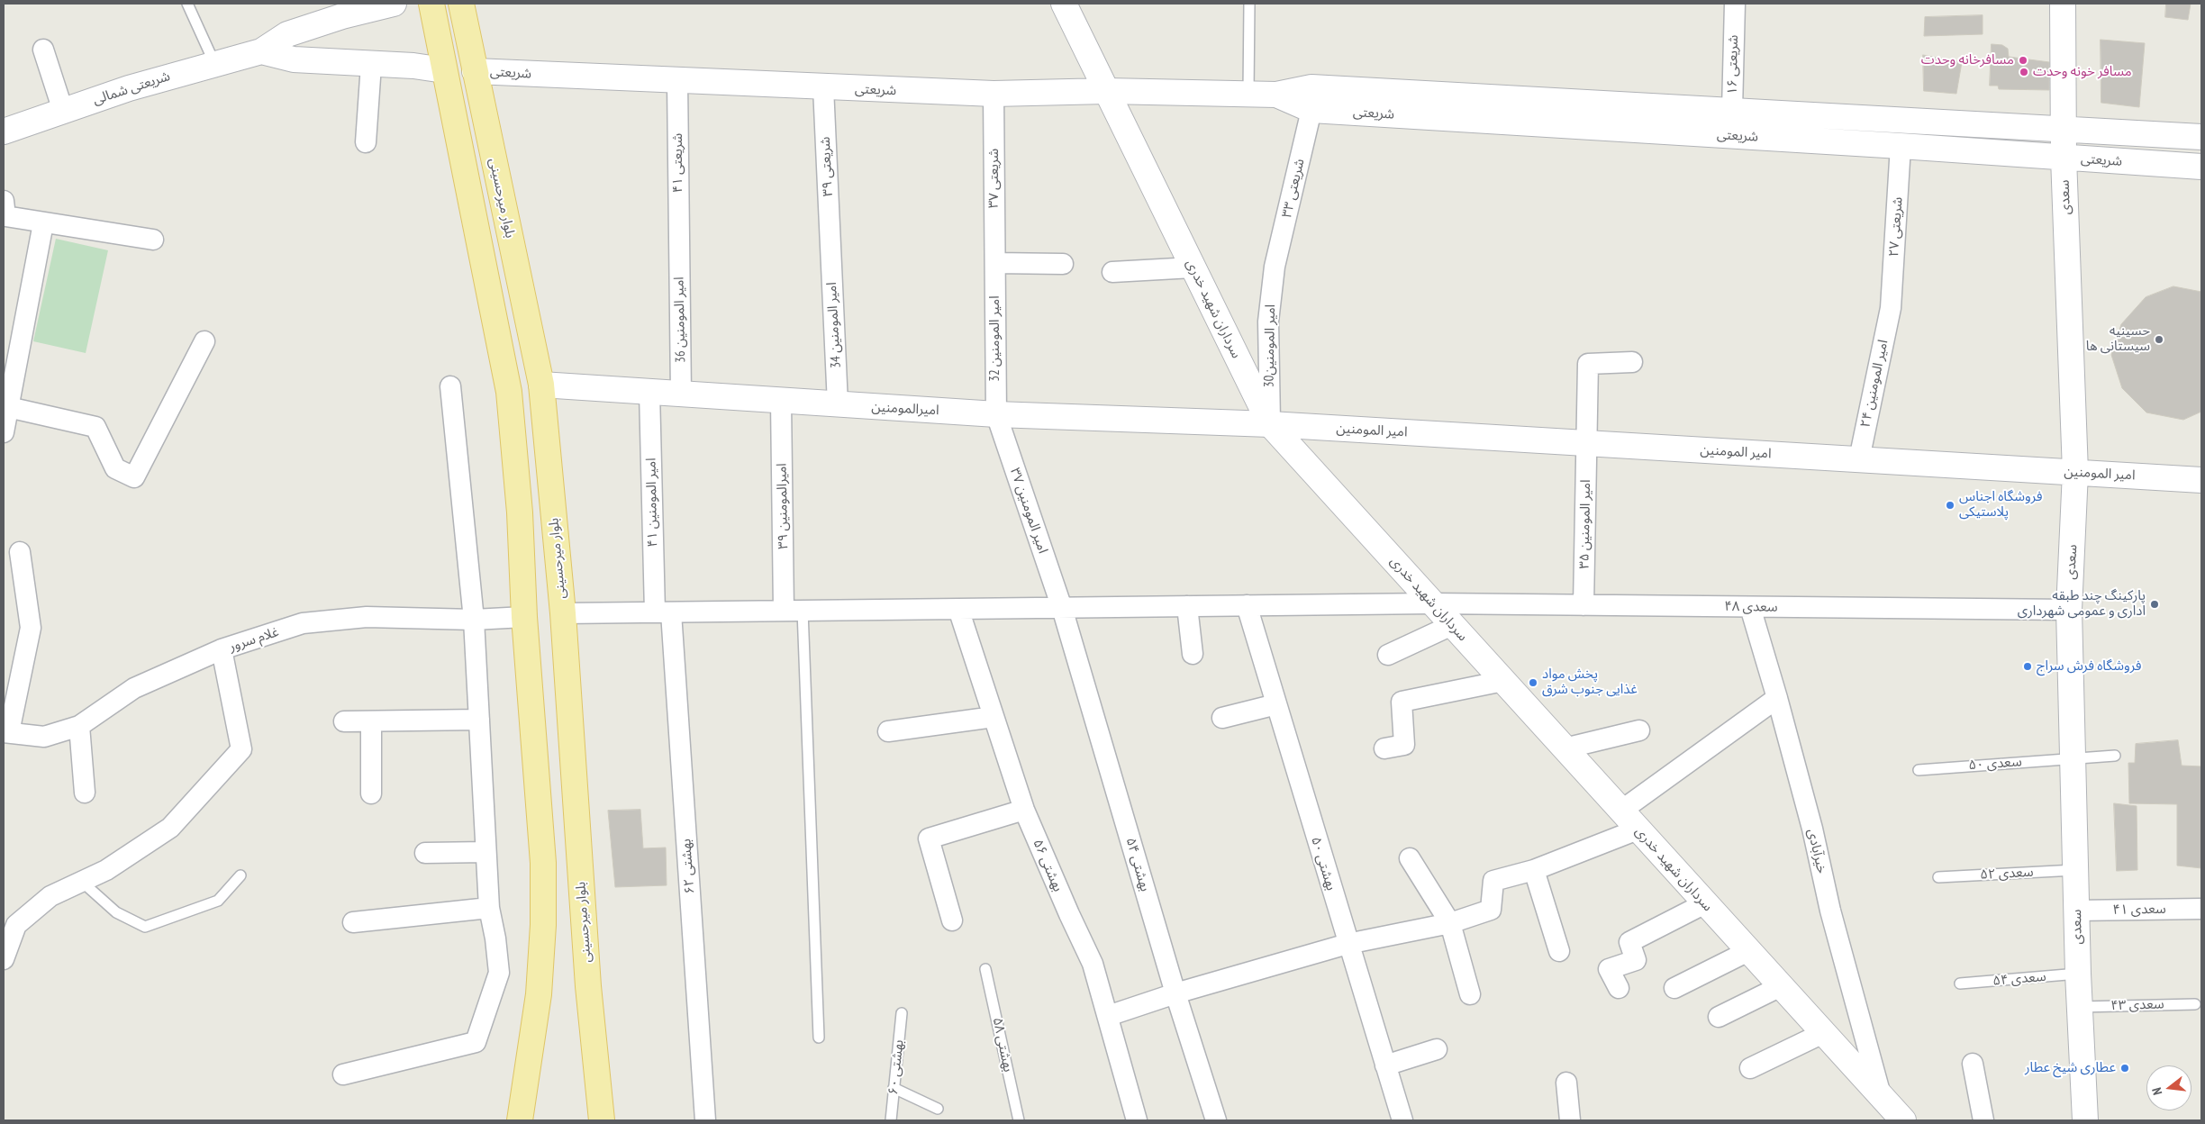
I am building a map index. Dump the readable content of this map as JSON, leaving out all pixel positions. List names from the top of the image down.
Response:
{
  "streets": {
    "main road": [
      "شریعتی",
      "شریعتی شمالی",
      "سعدی",
      "بلوار میرحسینی",
      "سرداران شهید خدری",
      "امیرالمومنین",
      "امیر المومنین"
    ],
    "street": [
      "شریعتی ۱۶",
      "شریعتی ۴۱",
      "شریعتی ۳۹",
      "شریعتی ۳۷",
      "شریعتی ۳۳",
      "شریعتی ۲۷",
      "امیر المومنین 36",
      "امیر المومنین 34",
      "امیر المومنین 32",
      "امیر المومنین30",
      "امیر المومنین ۲۴",
      "امیر المومنین ۴۱",
      "امیرالمومنین ۳۹",
      "امیر المومنین ۳۷",
      "امیر المومنین ۳۵",
      "سعدی ۴۸",
      "غلام سرور",
      "خیرآبادی",
      "بهشتی ۵۰",
      "بهشتی ۵۴",
      "بهشتی ۵۶",
      "بهشتی ۶۲",
      "سعدی ۴۱"
    ],
    "lane": [
      "سعدی ۵۰",
      "سعدی ۵۲",
      "سعدی ۵۴",
      "سعدی ۴۳",
      "بهشتی ۵۸",
      "بهشتی ۶۰"
    ]
  },
  "crossings": [
    ["شریعتی ۱۶", "شریعتی"],
    ["شریعتی", "شریعتی ۴۱"],
    ["شریعتی", "شریعتی ۳۹"],
    ["شریعتی", "شریعتی ۳۷"],
    ["شریعتی", "شریعتی ۳۳"],
    ["شریعتی", "سعدی"],
    ["شریعتی", "بلوار میرحسینی"],
    ["شریعتی", "شریعتی ۲۷"],
    ["شریعتی", "سرداران شهید خدری"],
    ["شریعتی ۴۱", "امیر المومنین 36"],
    ["شریعتی ۳۹", "امیر المومنین 34"],
    ["شریعتی ۳۷", "امیر المومنین 32"],
    ["شریعتی ۳۳", "امیر المومنین30"],
    ["سعدی", "امیر المومنین"],
    ["سعدی", "سعدی ۴۸"],
    ["سعدی", "سعدی ۵۰"],
    ["سعدی", "سعدی ۵۲"],
    ["سعدی", "سعدی ۴۱"],
    ["سعدی", "سعدی ۵۴"],
    ["سعدی", "سعدی ۴۳"],
    ["بلوار میرحسینی", "امیرالمومنین"],
    ["بلوار میرحسینی", "سعدی ۴۸"],
    ["شریعتی ۲۷", "امیر المومنین ۲۴"],
    ["سرداران شهید خدری", "امیر المومنین30"],
    ["سرداران شهید خدری", "امیرالمومنین"],
    ["سرداران شهید خدری", "امیر المومنین"],
    ["سرداران شهید خدری", "سعدی ۴۸"],
    ["سرداران شهید خدری", "خیرآبادی"],
    ["امیر المومنین 36", "امیرالمومنین"],
    ["امیر المومنین 34", "امیرالمومنین"],
    ["امیر المومنین 32", "امیرالمومنین"],
    ["امیر المومنین 32", "امیر المومنین ۳۷"],
    ["امیر المومنین30", "امیرالمومنین"],
    ["امیر المومنین30", "امیر المومنین"],
    ["امیر المومنین ۲۴", "امیر المومنین"],
    ["امیرالمومنین", "امیر المومنین"],
    ["امیرالمومنین", "امیر المومنین ۴۱"],
    ["امیرالمومنین", "امیرالمومنین ۳۹"],
    ["امیرالمومنین", "امیر المومنین ۳۷"],
    ["امیر المومنین", "امیر المومنین ۳۵"],
    ["امیر المومنین ۴۱", "سعدی ۴۸"],
    ["امیر المومنین ۴۱", "بهشتی ۶۲"],
    ["امیرالمومنین ۳۹", "سعدی ۴۸"],
    ["امیر المومنین ۳۷", "سعدی ۴۸"],
    ["امیر المومنین ۳۷", "بهشتی ۵۴"],
    ["امیر المومنین ۳۵", "سعدی ۴۸"],
    ["سعدی ۴۸", "خیرآبادی"],
    ["سعدی ۴۸", "بهشتی ۵۰"],
    ["سعدی ۴۸", "بهشتی ۵۴"],
    ["سعدی ۴۸", "بهشتی ۵۶"],
    ["سعدی ۴۸", "بهشتی ۶۲"]
  ],
  "places": [
    "مسافرخانه وحدت",
    "مسافر خونه وحدت",
    "حسینیه سیستانی ها",
    "فروشگاه اجناس پلاستیکی",
    "پارکینگ چند طبقه اداری و عمومی شهرداری",
    "فروشگاه فرش سراج",
    "پخش مواد غذایی جنوب شرق",
    "عطاری شیخ عطار"
  ],
  "north": "left"
}
